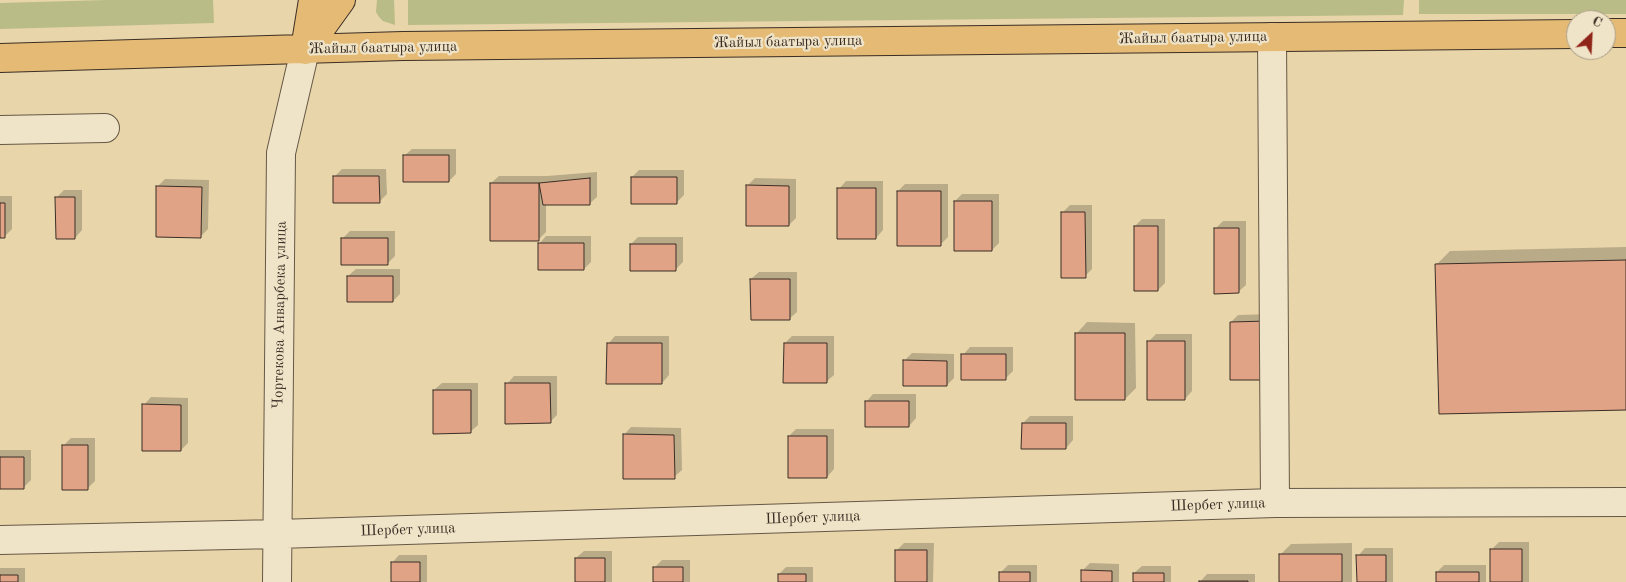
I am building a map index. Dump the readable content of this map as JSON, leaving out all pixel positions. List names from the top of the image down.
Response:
{
  "streets": {
    "main road": ["Жайыл баатыра улица"],
    "street": ["Чортекова Анварбека улица", "Шербет улица"]
  },
  "crossings": [
    ["Жайыл баатыра улица", "Чортекова Анварбека улица"],
    ["Чортекова Анварбека улица", "Шербет улица"]
  ],
  "north": "top right"
}
